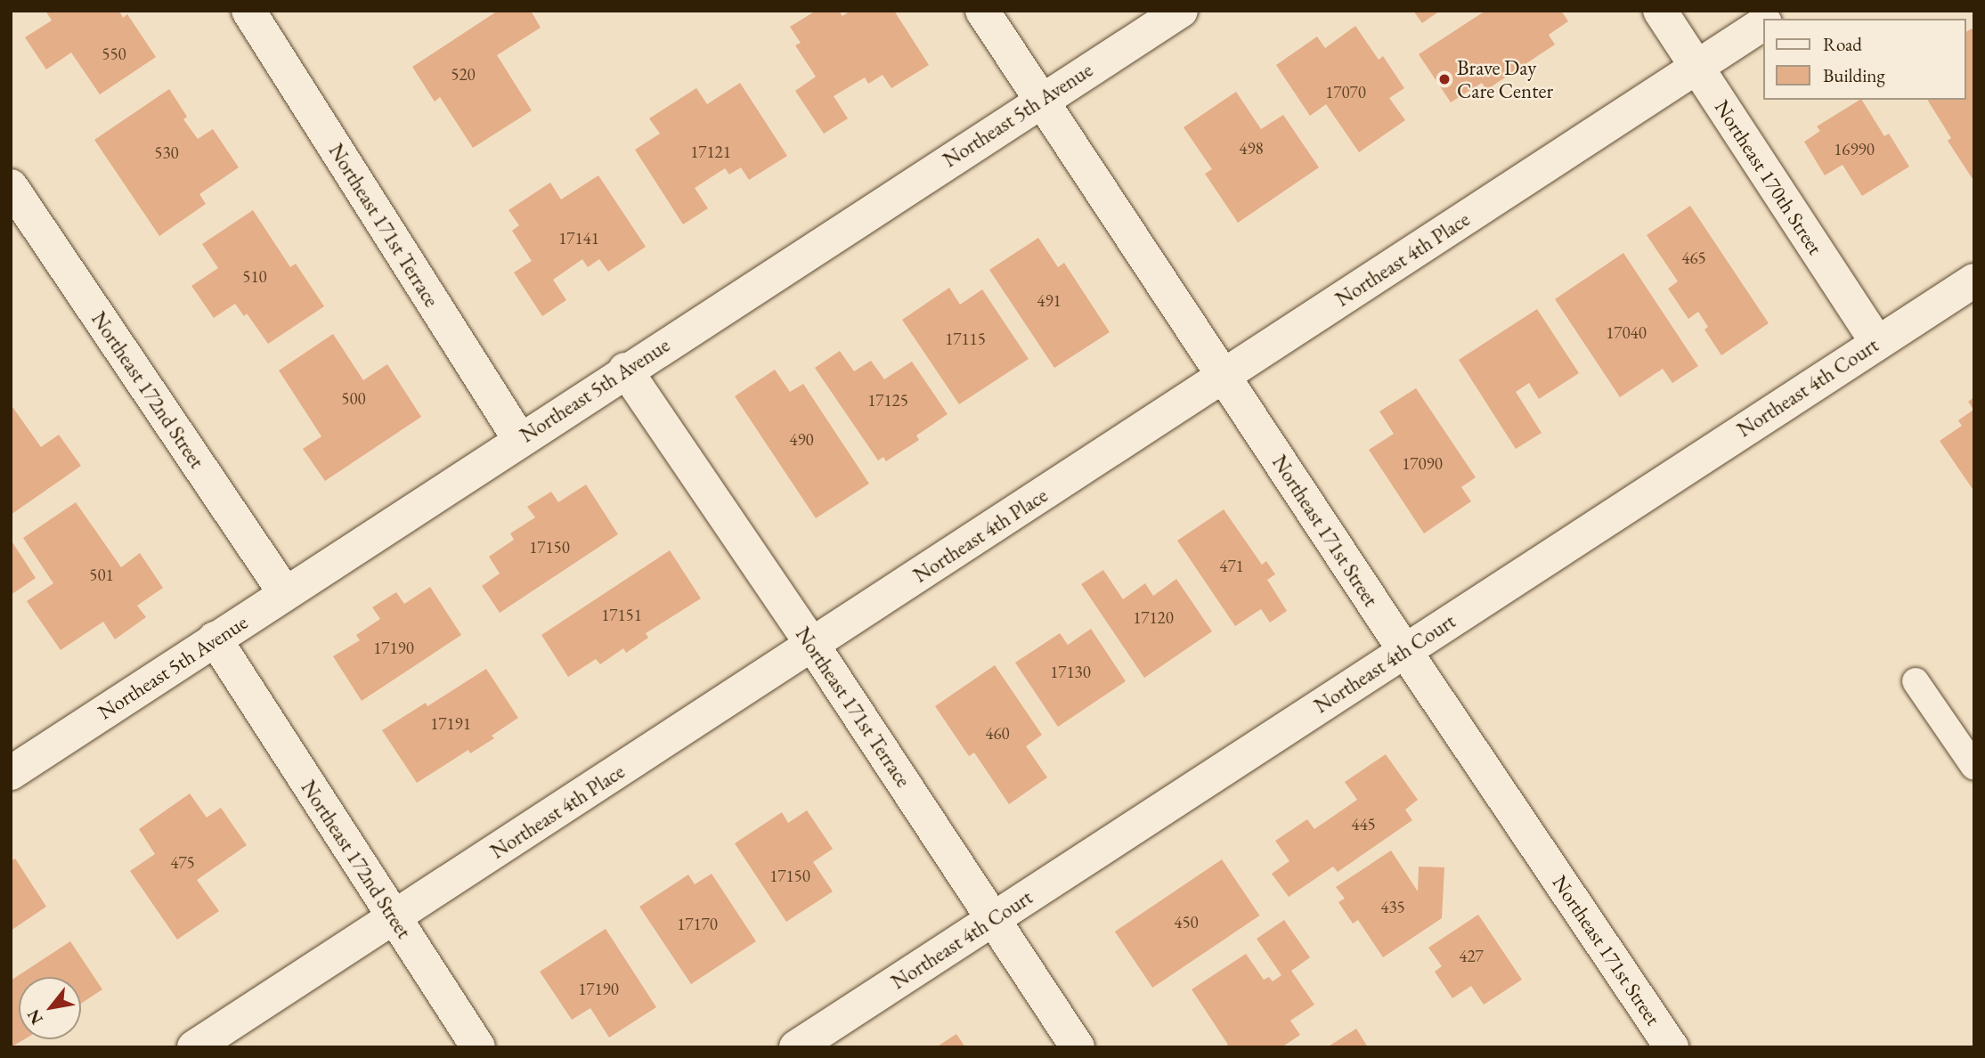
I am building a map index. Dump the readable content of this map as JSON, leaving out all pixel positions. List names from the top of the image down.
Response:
{
  "streets": {
    "street": [
      "Northeast 5th Avenue",
      "Northeast 170th Street",
      "Northeast 171st Terrace",
      "Northeast 4th Place",
      "Northeast 4th Court",
      "Northeast 172nd Street",
      "Northeast 171st Street"
    ]
  },
  "crossings": [
    ["Northeast 5th Avenue", "Northeast 171st Terrace"],
    ["Northeast 5th Avenue", "Northeast 172nd Street"],
    ["Northeast 5th Avenue", "Northeast 171st Street"],
    ["Northeast 170th Street", "Northeast 4th Place"],
    ["Northeast 170th Street", "Northeast 4th Court"],
    ["Northeast 171st Terrace", "Northeast 4th Place"],
    ["Northeast 171st Terrace", "Northeast 4th Court"],
    ["Northeast 4th Place", "Northeast 172nd Street"],
    ["Northeast 4th Place", "Northeast 171st Street"],
    ["Northeast 4th Court", "Northeast 171st Street"]
  ],
  "places": ["Brave Day Care Center"],
  "house_numbers": [
    "550",
    "520",
    "17070",
    "498",
    "16990",
    "17121",
    "530",
    "17141",
    "465",
    "510",
    "491",
    "17040",
    "17115",
    "500",
    "17125",
    "490",
    "17090",
    "17150",
    "471",
    "501",
    "17151",
    "17120",
    "17190",
    "17130",
    "17191",
    "460",
    "445",
    "475",
    "17150",
    "435",
    "450",
    "17170",
    "427",
    "17190"
  ],
  "legend": ["Road", "Building"],
  "north": "bottom left"
}
